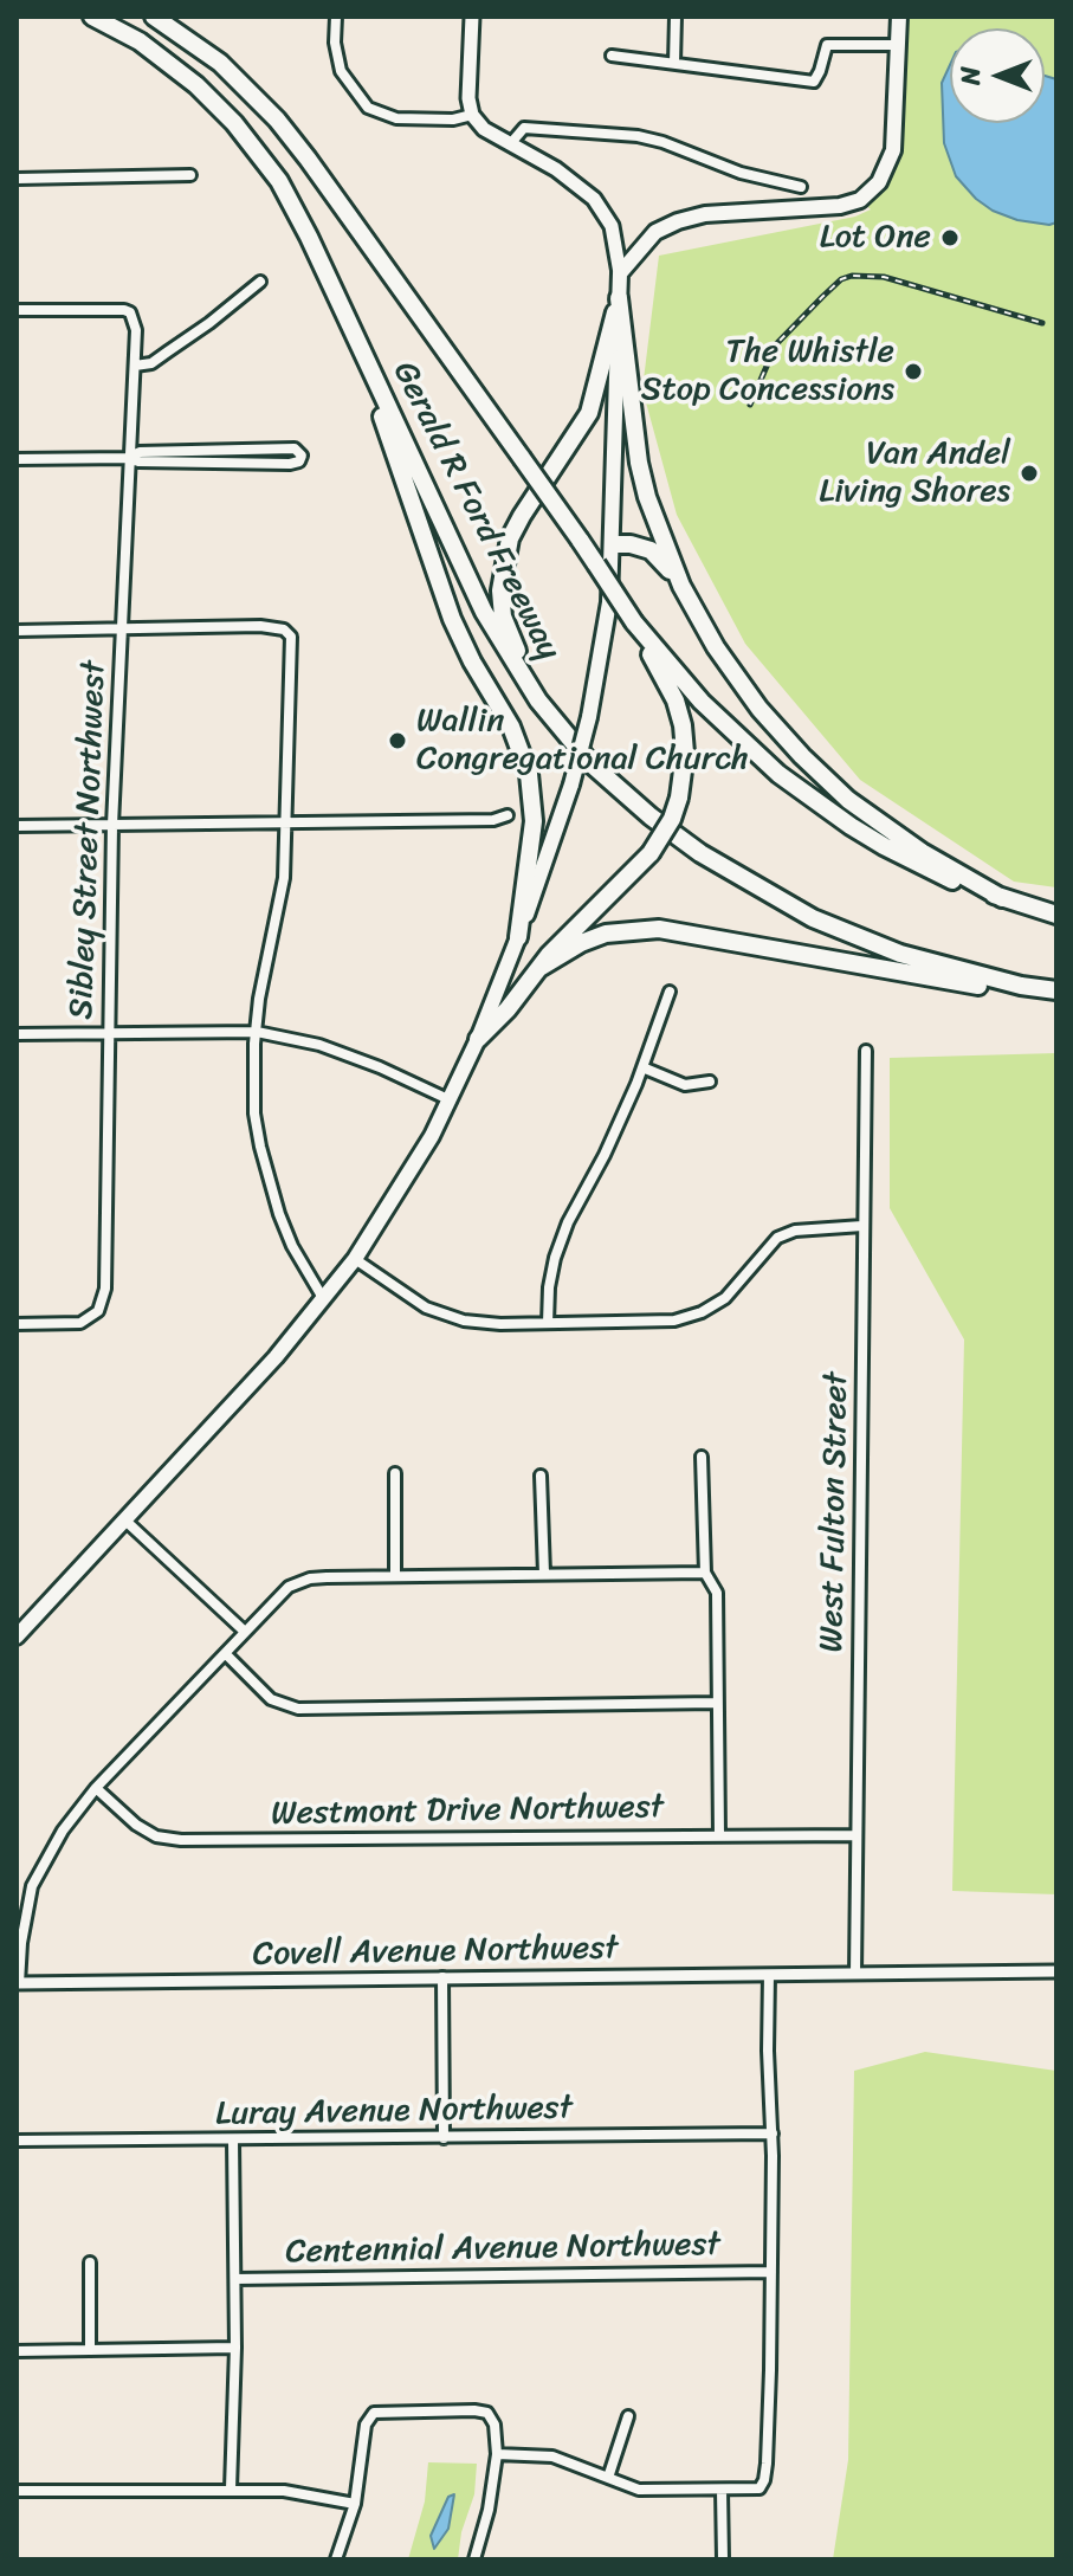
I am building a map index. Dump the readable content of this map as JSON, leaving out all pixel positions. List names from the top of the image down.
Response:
{
  "streets": {
    "highway": ["Gerald R Ford Freeway"],
    "street": [
      "Sibley Street Northwest",
      "West Fulton Street",
      "Westmont Drive Northwest",
      "Covell Avenue Northwest",
      "Luray Avenue Northwest",
      "Centennial Avenue Northwest"
    ]
  },
  "crossings": [
    ["West Fulton Street", "Westmont Drive Northwest"],
    ["West Fulton Street", "Covell Avenue Northwest"]
  ],
  "places": [
    "Lot One",
    "The Whistle Stop Concessions",
    "Van Andel Living Shores",
    "Wallin Congregational Church"
  ],
  "north": "left"
}
